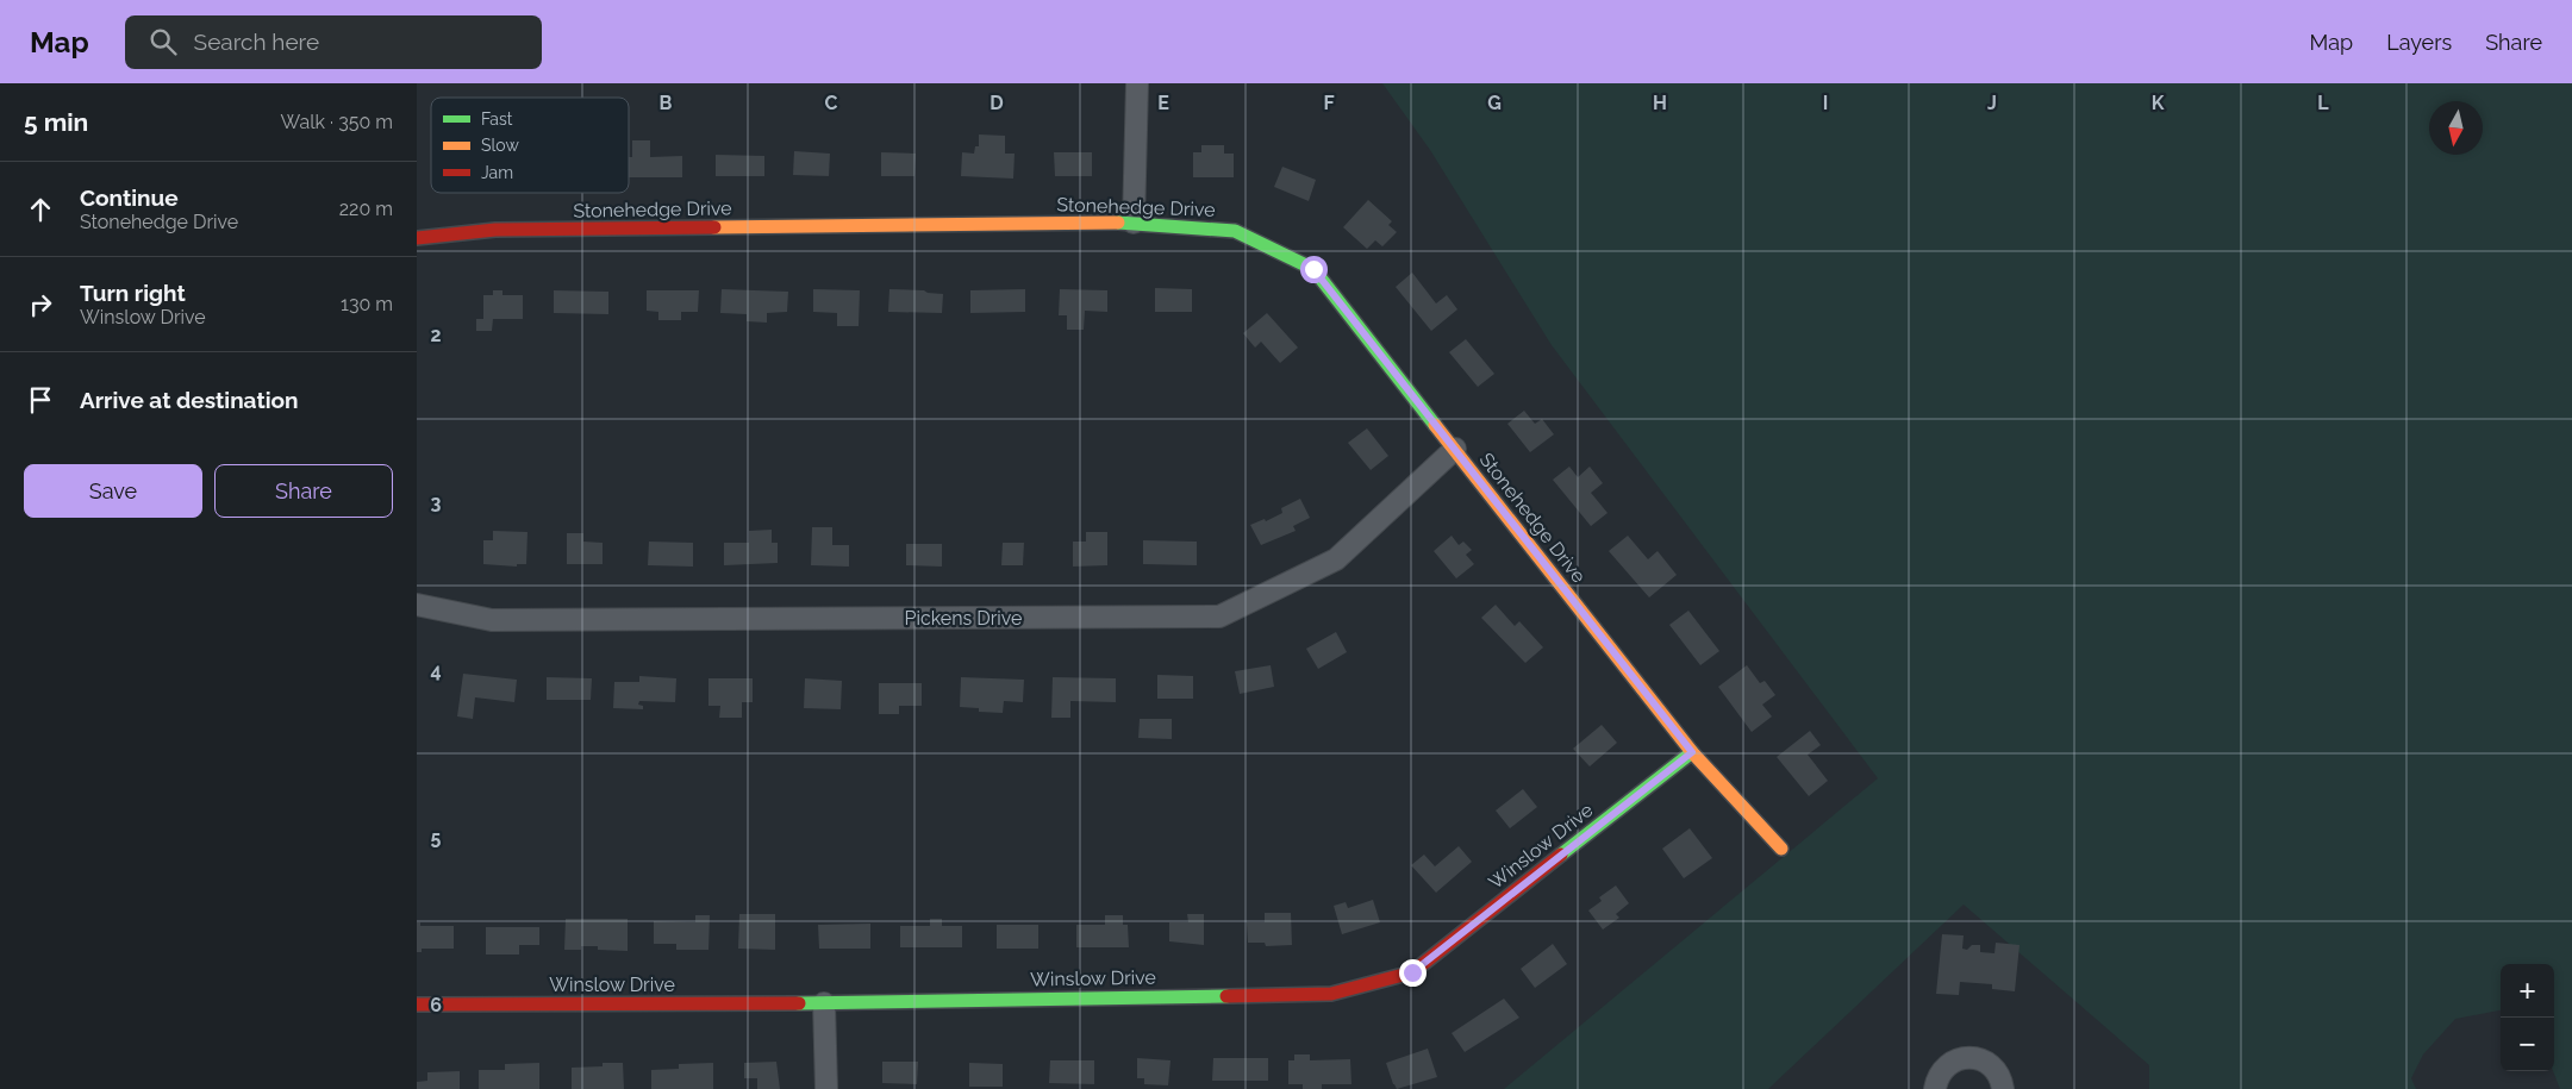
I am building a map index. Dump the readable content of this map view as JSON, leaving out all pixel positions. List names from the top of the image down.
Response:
{
  "streets": {
    "street": ["Stonehedge Drive", "Pickens Drive", "Winslow Drive"]
  },
  "crossings": [
    ["Stonehedge Drive", "Pickens Drive"],
    ["Stonehedge Drive", "Winslow Drive"]
  ],
  "legend": ["Fast", "Slow", "Jam"],
  "north": "bottom",
  "page": {
    "header": "Map",
    "search": "Search here",
    "nav": ["Map", "Layers", "Share"],
    "heading": ["5 min", "Walk · 350 m"],
    "list": [
      ["Continue", "Stonehedge Drive", "220 m"],
      ["Turn right", "Winslow Drive", "130 m"],
      "Arrive at destination"
    ],
    "buttons": ["Save", "Share"],
    "map_buttons": ["+", "−"]
  },
  "grid": {
    "columns": [
      "B",
      "C",
      "D",
      "E",
      "F",
      "G",
      "H",
      "I",
      "J",
      "K",
      "L"
    ],
    "rows": [
      "2",
      "3",
      "4",
      "5",
      "6"
    ]
  }
}
